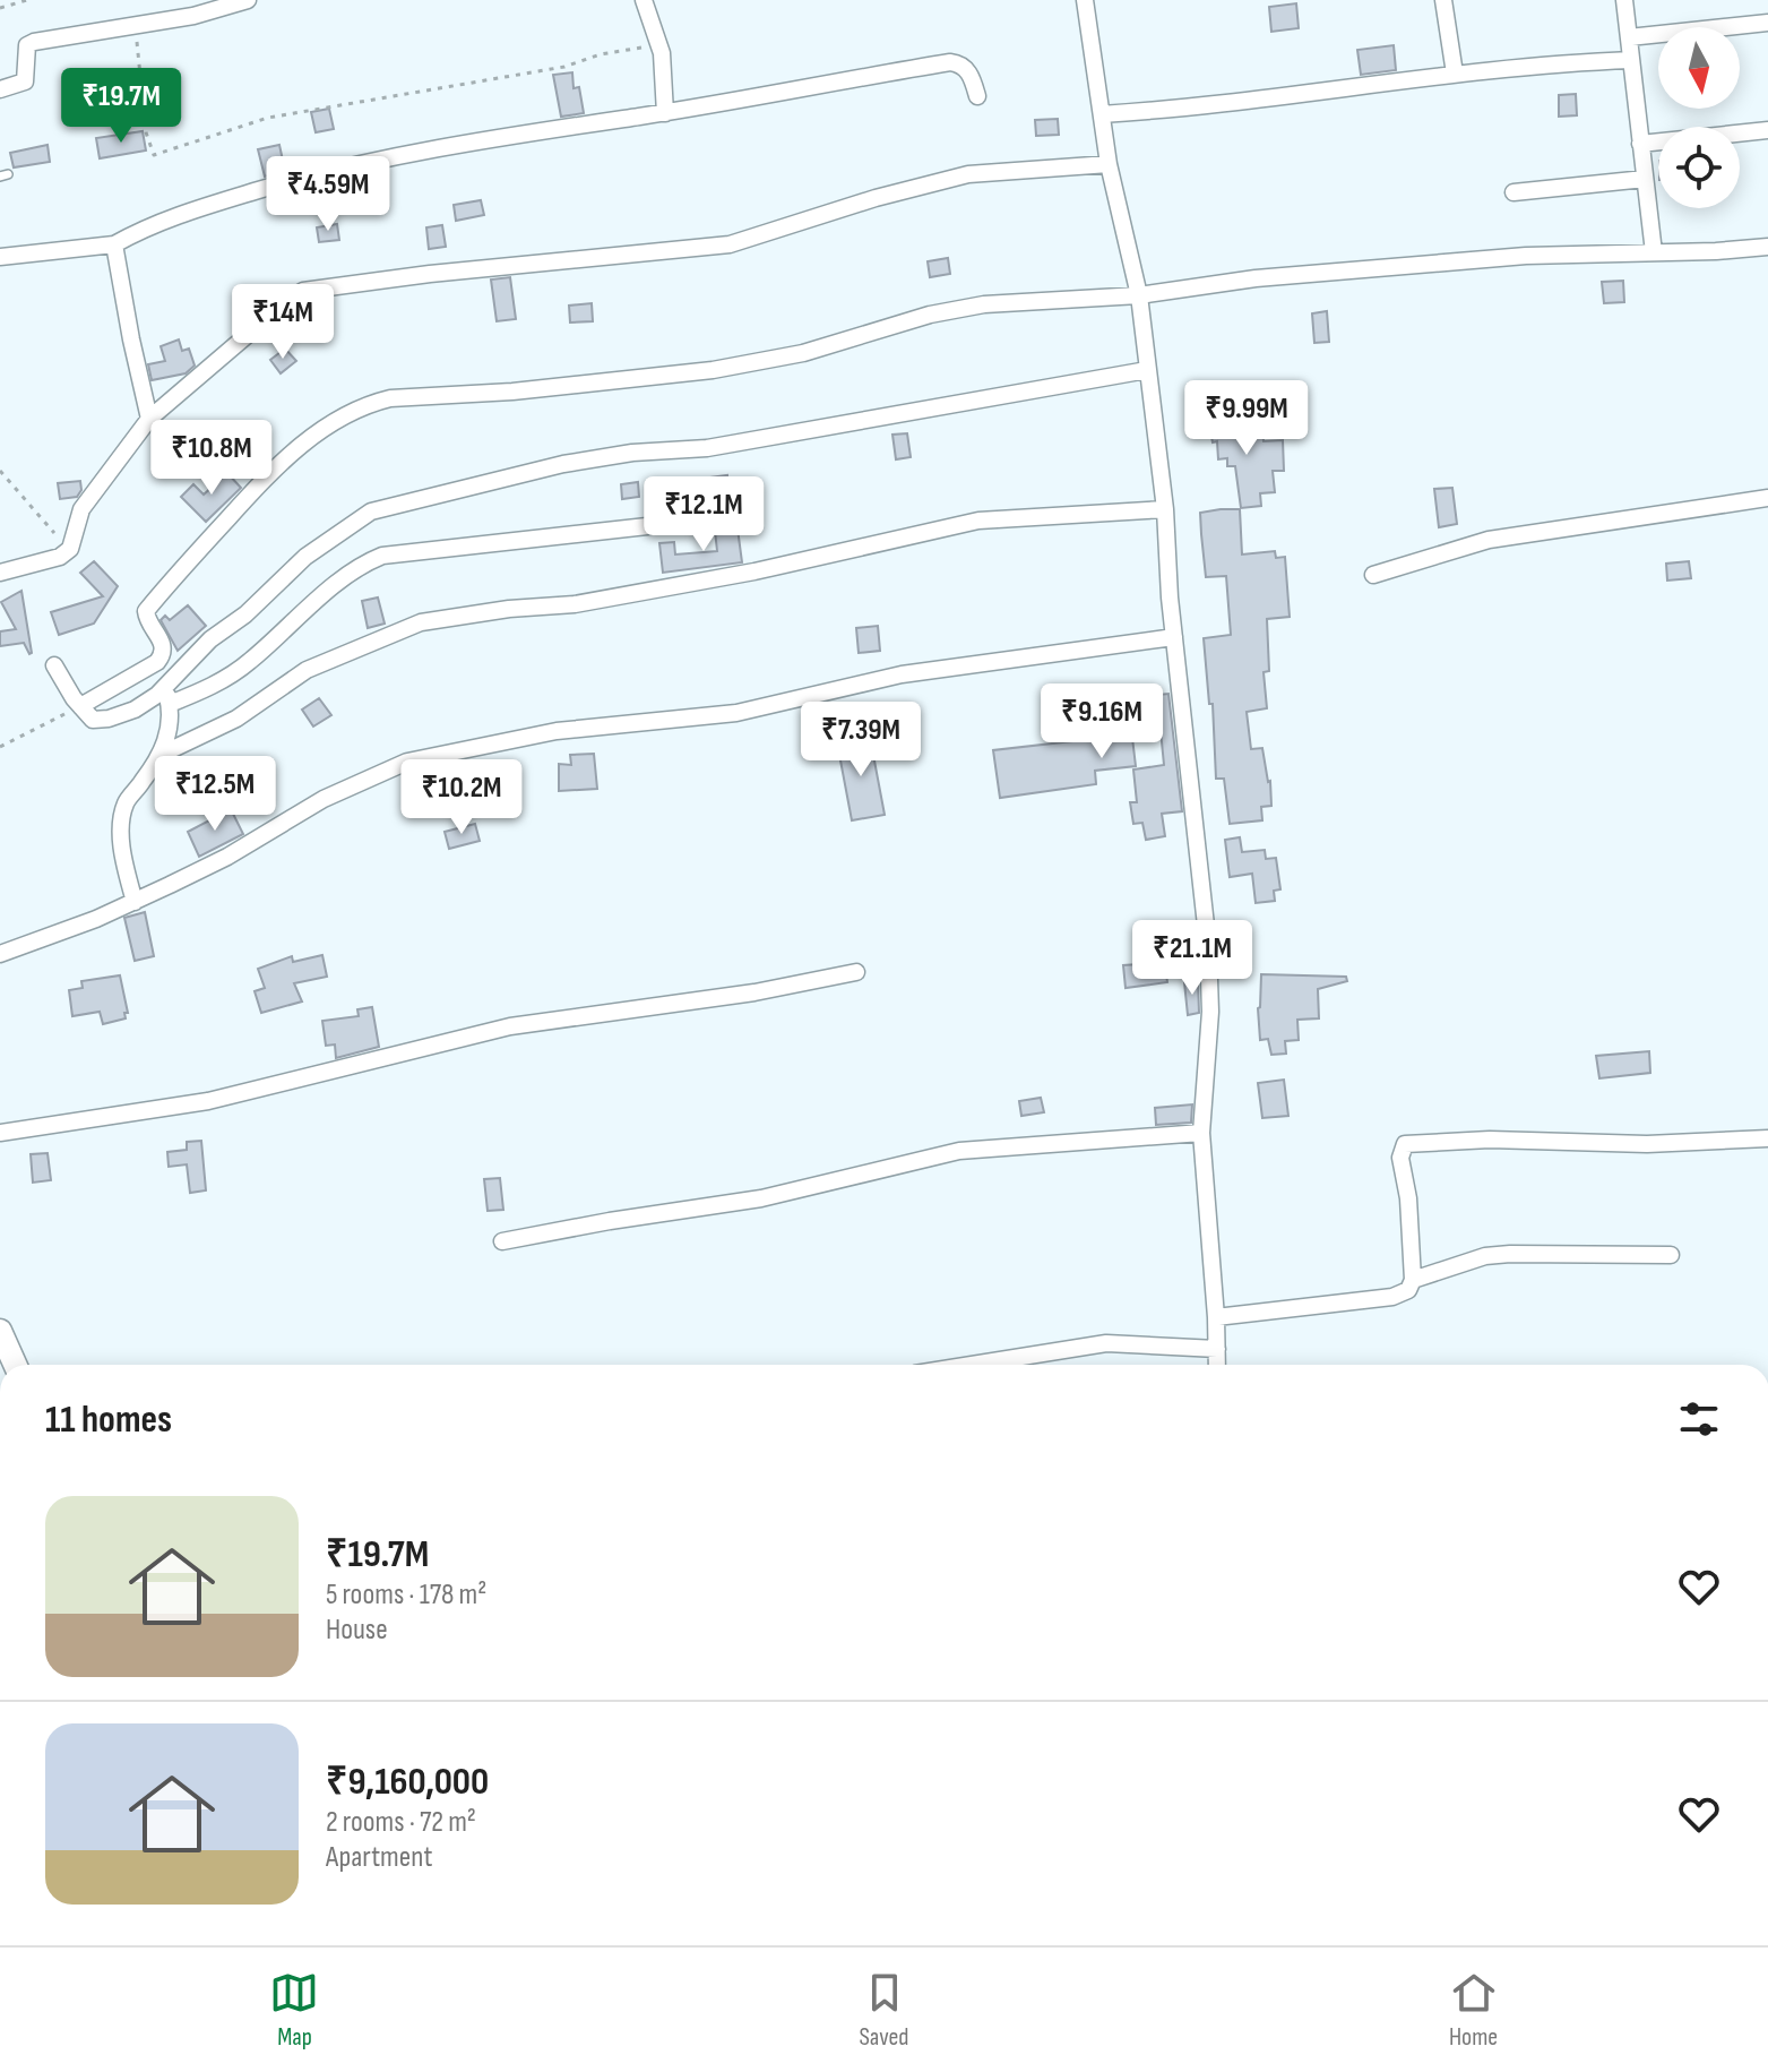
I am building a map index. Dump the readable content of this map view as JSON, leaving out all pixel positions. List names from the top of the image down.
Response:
{
  "north": "bottom",
  "page": {
    "price": [
      "₹19.7M",
      "₹4.59M",
      "₹14M",
      "₹9.99M",
      "₹10.8M",
      "₹12.1M",
      "₹9.16M",
      "₹7.39M",
      "₹12.5M",
      "₹10.2M",
      "₹21.1M"
    ],
    "heading": "11 homes",
    "list": [
      {
        "name": "₹19.7M",
        "note": "5 rooms · 178 m² · House"
      },
      {
        "name": "₹9,160,000",
        "note": "2 rooms · 72 m² · Apartment"
      }
    ],
    "tabs": ["Map", "Saved", "Home"]
  }
}
